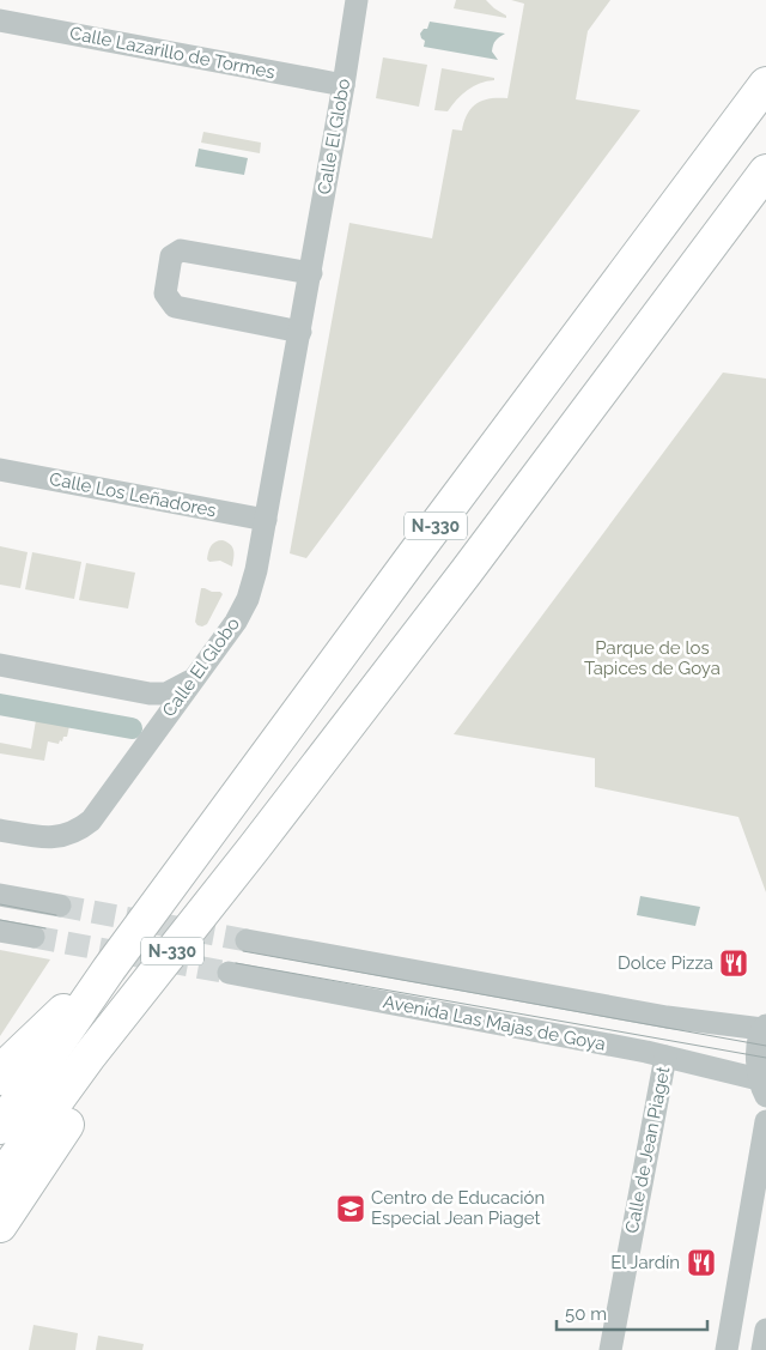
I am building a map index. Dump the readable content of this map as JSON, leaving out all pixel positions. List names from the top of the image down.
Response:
{
  "streets": {
    "highway": ["N-330"],
    "street": [
      "Calle Lazarillo de Tormes",
      "Calle El Globo",
      "Calle Los Leñadores",
      "Avenida Las Majas de Goya",
      "Calle de Jean Piaget"
    ]
  },
  "crossings": [
    ["Calle Lazarillo de Tormes", "Calle El Globo"],
    ["Calle El Globo", "Calle Los Leñadores"],
    ["Avenida Las Majas de Goya", "Calle de Jean Piaget"]
  ],
  "parks": ["Parque de los Tapices de Goya"],
  "places": {
    "restaurant": ["Dolce Pizza", "El Jardín"],
    "school or university": ["Centro de Educación Especial Jean Piaget"]
  },
  "scale_bar": "50 m"
}
